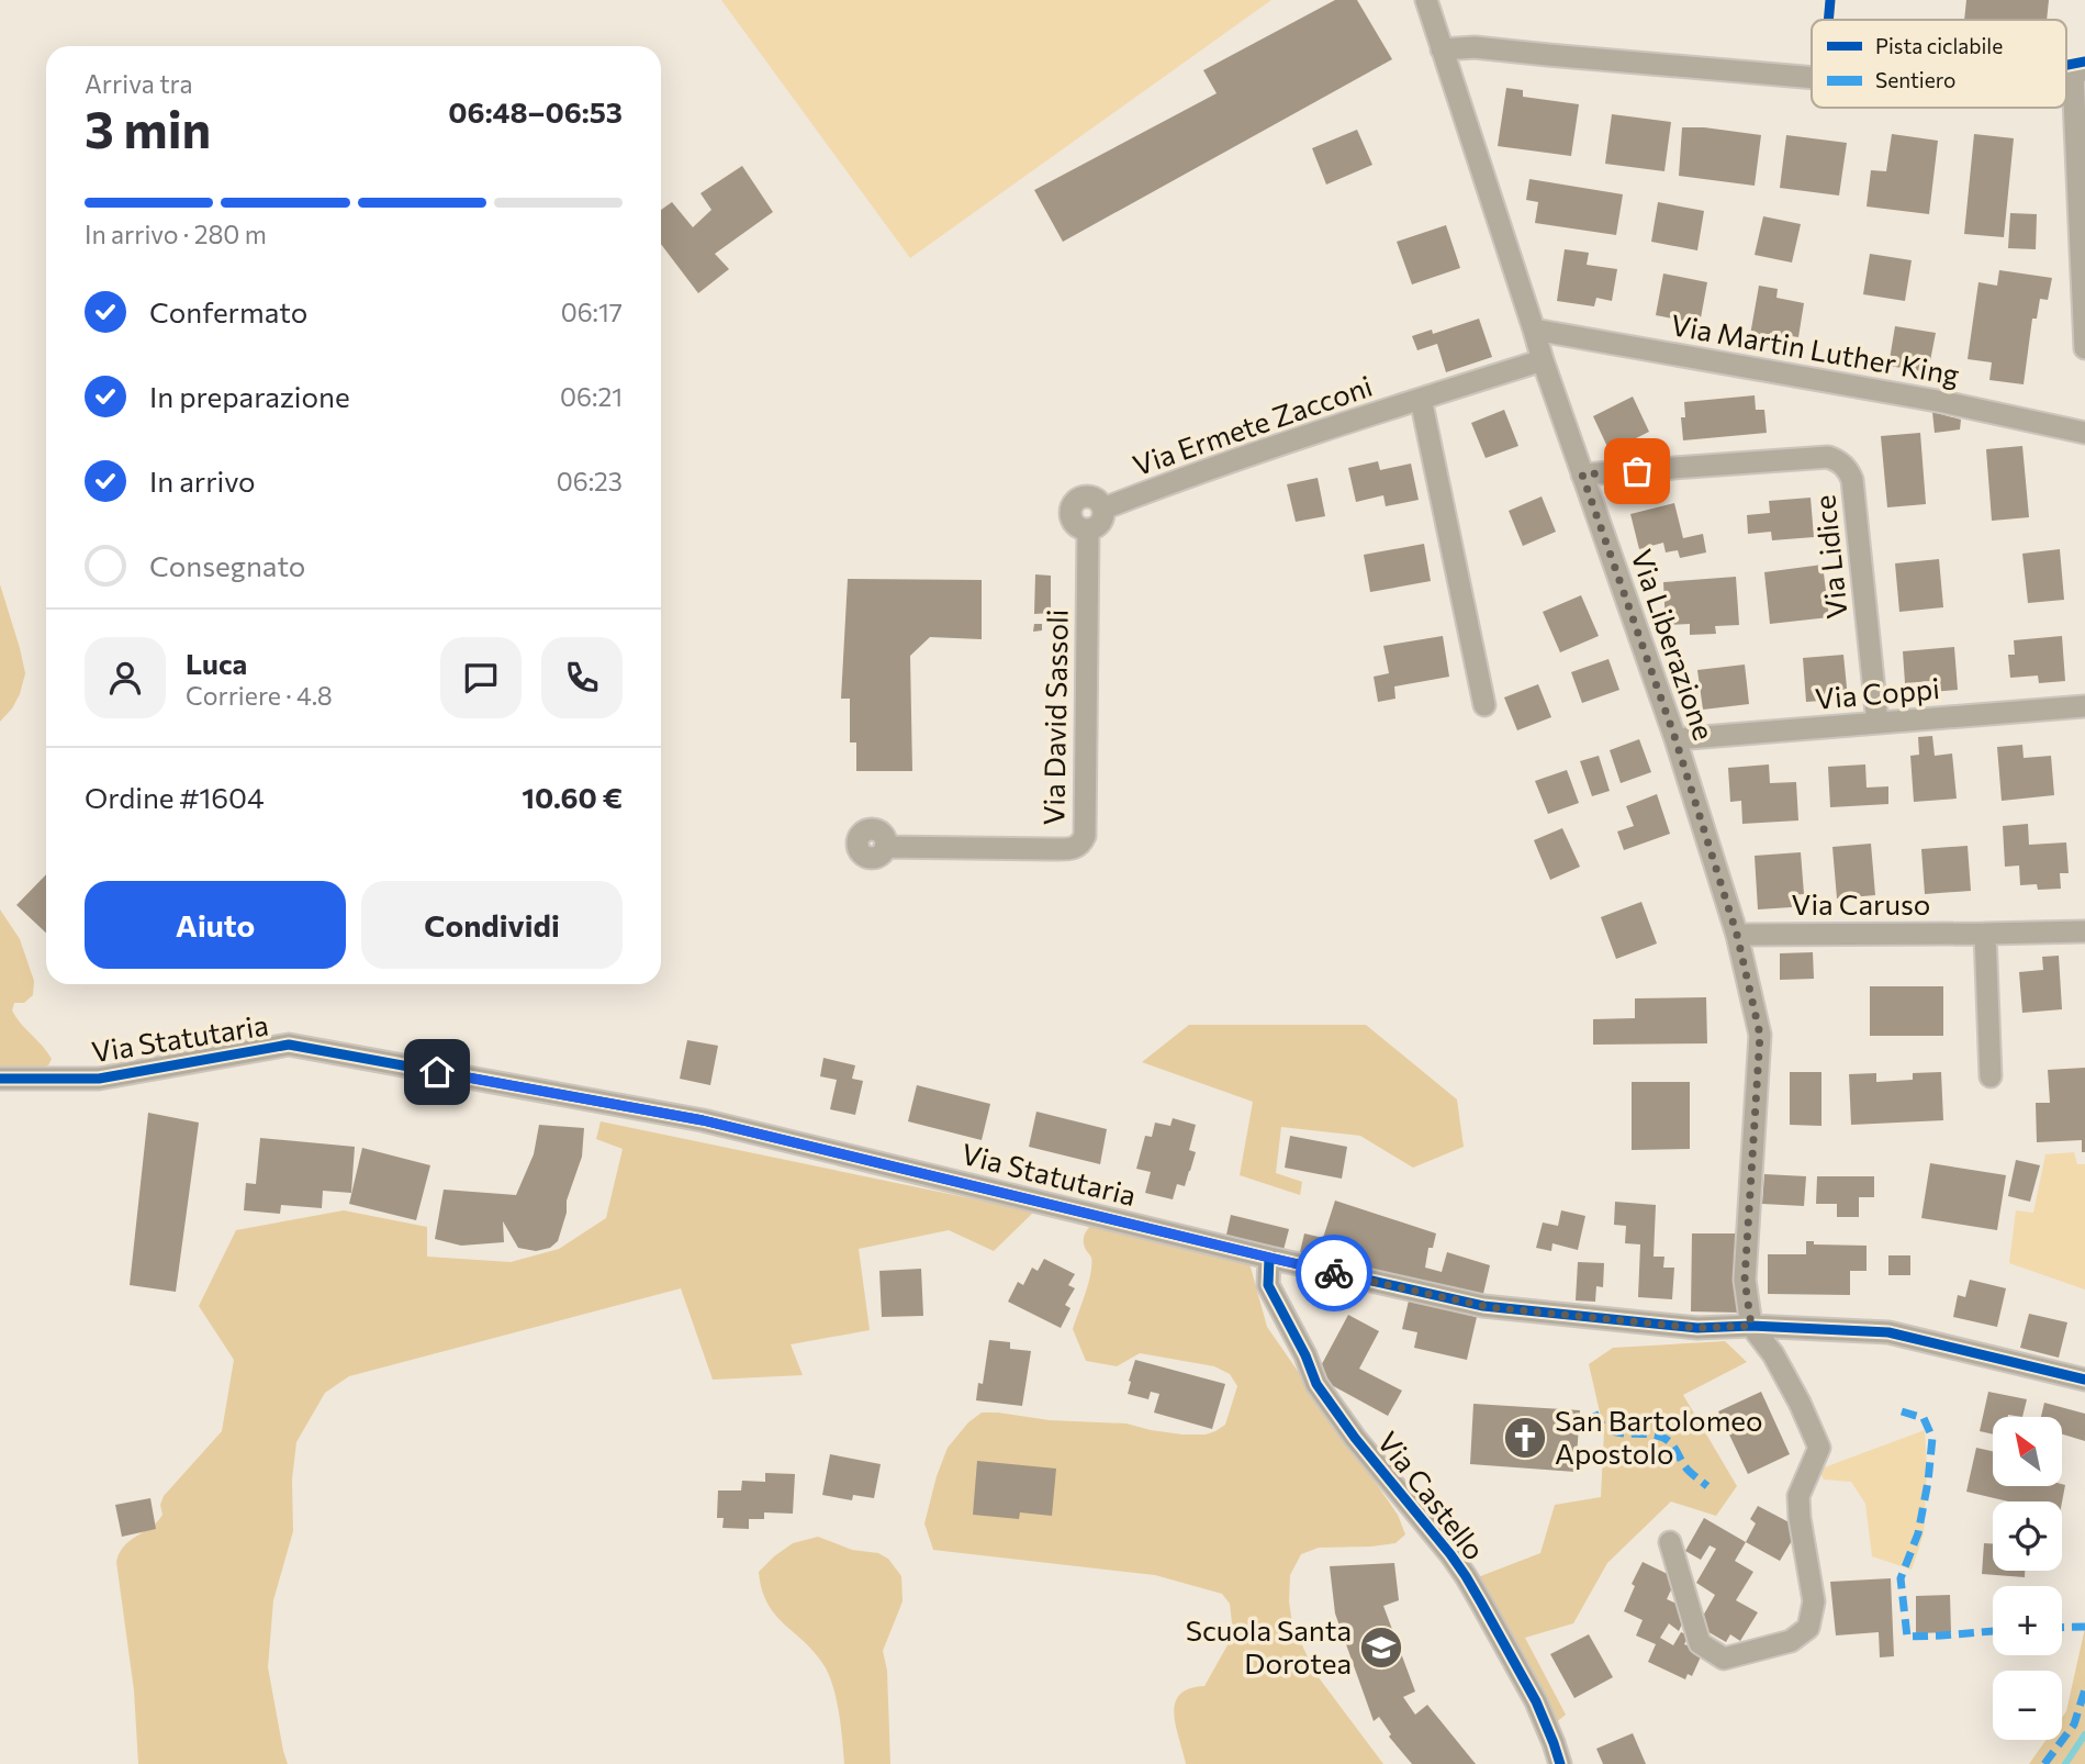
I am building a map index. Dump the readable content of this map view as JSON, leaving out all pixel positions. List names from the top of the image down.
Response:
{
  "streets": {
    "street": [
      "Via Martin Luther King",
      "Via Ermete Zacconi",
      "Via Lidice",
      "Via Liberazione",
      "Via Coppi",
      "Via David Sassoli",
      "Via Caruso",
      "Via Statutaria",
      "Via Castello"
    ]
  },
  "crossings": [
    ["Via Martin Luther King", "Via Liberazione"],
    ["Via Ermete Zacconi", "Via Liberazione"],
    ["Via Ermete Zacconi", "Via David Sassoli"],
    ["Via Lidice", "Via Liberazione"],
    ["Via Lidice", "Via Coppi"],
    ["Via Liberazione", "Via Coppi"],
    ["Via Liberazione", "Via Caruso"],
    ["Via Liberazione", "Via Statutaria"],
    ["Via Statutaria", "Via Castello"]
  ],
  "places": {
    "church": ["San Bartolomeo Apostolo"],
    "school or university": ["Scuola Santa Dorotea"]
  },
  "legend": ["Pista ciclabile", "Sentiero"],
  "north": "top left",
  "page": {
    "heading": ["3 min", "Arriva tra", "06:48–06:53"],
    "panel": [
      "Luca",
      "Corriere · 4.8",
      "Ordine #1604",
      "10.60 €"
    ],
    "bar": "In arrivo · 280 m",
    "list": [
      ["Confermato", "06:17"],
      ["In preparazione", "06:21"],
      ["In arrivo", "06:23"],
      "Consegnato"
    ],
    "buttons": ["Aiuto", "Condividi"],
    "map_buttons": ["+", "−"]
  }
}
